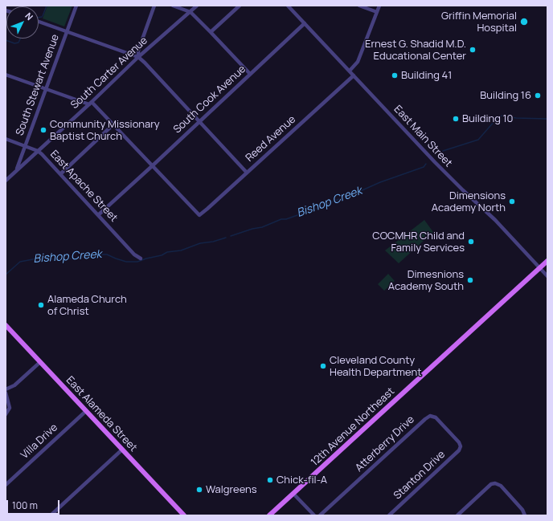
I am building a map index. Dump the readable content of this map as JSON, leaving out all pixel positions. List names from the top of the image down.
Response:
{
  "streets": {
    "main road": ["East Alameda Street", "12th Avenue Northeast"],
    "street": [
      "South Carter Avenue",
      "South Stewart Avenue",
      "South Cook Avenue",
      "East Main Street",
      "Reed Avenue",
      "East Apache Street",
      "Villa Drive",
      "Atterberry Drive",
      "Stanton Drive"
    ]
  },
  "crossings": [
    ["South Carter Avenue", "South Stewart Avenue"],
    ["South Carter Avenue", "East Apache Street"],
    ["South Stewart Avenue", "East Apache Street"],
    ["South Cook Avenue", "East Main Street"],
    ["South Cook Avenue", "Reed Avenue"],
    ["South Cook Avenue", "East Apache Street"],
    ["East Main Street", "Reed Avenue"],
    ["East Main Street", "12th Avenue Northeast"],
    ["East Alameda Street", "Villa Drive"],
    ["Atterberry Drive", "Stanton Drive"]
  ],
  "water": ["Bishop Creek"],
  "places": [
    "Griffin Memorial Hospital",
    "Ernest G. Shadid M.D. Educational Center",
    "Building 41",
    "Building 16",
    "Building 10",
    "Community Missionary Baptist Church",
    "Dimensions Academy North",
    "COCMHR Child and Family Services",
    "Dimesnions Academy South",
    "Alameda Church of Christ",
    "Cleveland County Health Department",
    "Chick-fil-A",
    "Walgreens"
  ],
  "scale_bar": "100 m",
  "north": "top right"
}
